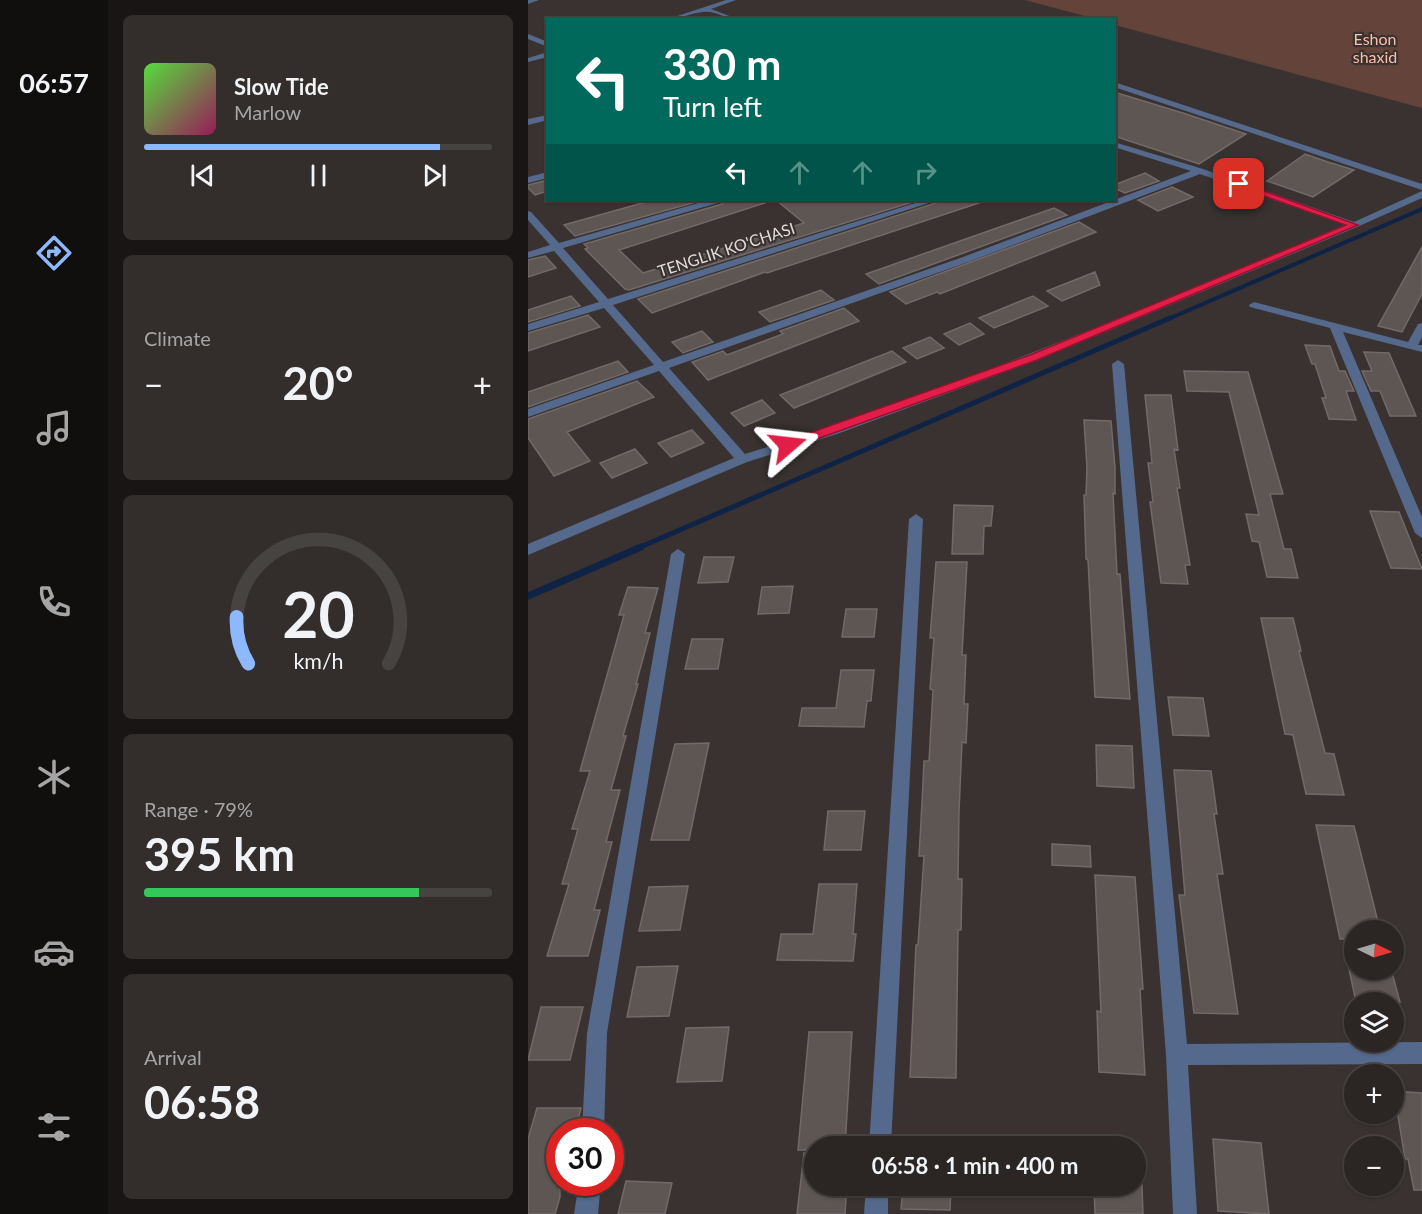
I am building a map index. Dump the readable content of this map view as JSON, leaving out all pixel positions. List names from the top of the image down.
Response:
{
  "streets": {
    "street": ["TENGLIK KO'CHASI"]
  },
  "parks": ["Eshon shaxid"],
  "north": "right",
  "page": {
    "tabs": "06:57",
    "turn": ["330 m", "Turn left"],
    "song": ["Slow Tide", "Marlow"],
    "tile": [
      "Climate",
      ["Range · 79%", "395 km"],
      ["Arrival", "06:58"]
    ],
    "heat": ["−", "20°", "+"],
    "map_buttons": ["+", "−"],
    "limit": "30",
    "trip": "06:58 · 1 min · 400 m",
    "gauge": ["20", "km/h"]
  }
}
